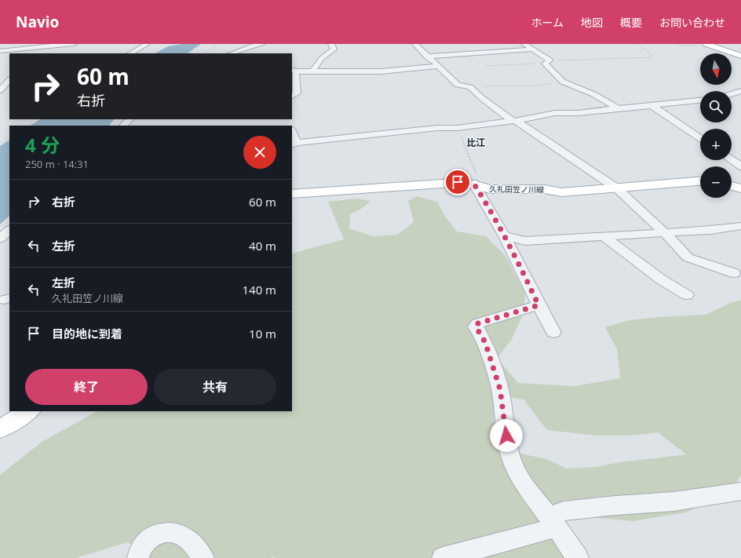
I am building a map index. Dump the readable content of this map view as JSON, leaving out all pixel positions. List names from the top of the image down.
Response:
{
  "streets": {
    "main road": ["久礼田笠ノ川線"]
  },
  "districts": ["比江"],
  "north": "bottom",
  "page": {
    "header": "Navio",
    "nav": [
      "ホーム",
      "地図",
      "概要",
      "お問い合わせ"
    ],
    "map_buttons": ["+", "−"],
    "turn": ["60 m", "右折"],
    "heading": ["4 分", "250 m · 14:31"],
    "list": [
      {
        "name": "右折",
        "value": "60 m"
      },
      {
        "name": "左折",
        "value": "40 m"
      },
      {
        "name": "左折",
        "note": "久礼田笠ノ川線",
        "value": "140 m"
      },
      {
        "name": "目的地に到着",
        "value": "10 m"
      }
    ],
    "buttons": ["終了", "共有"]
  }
}
